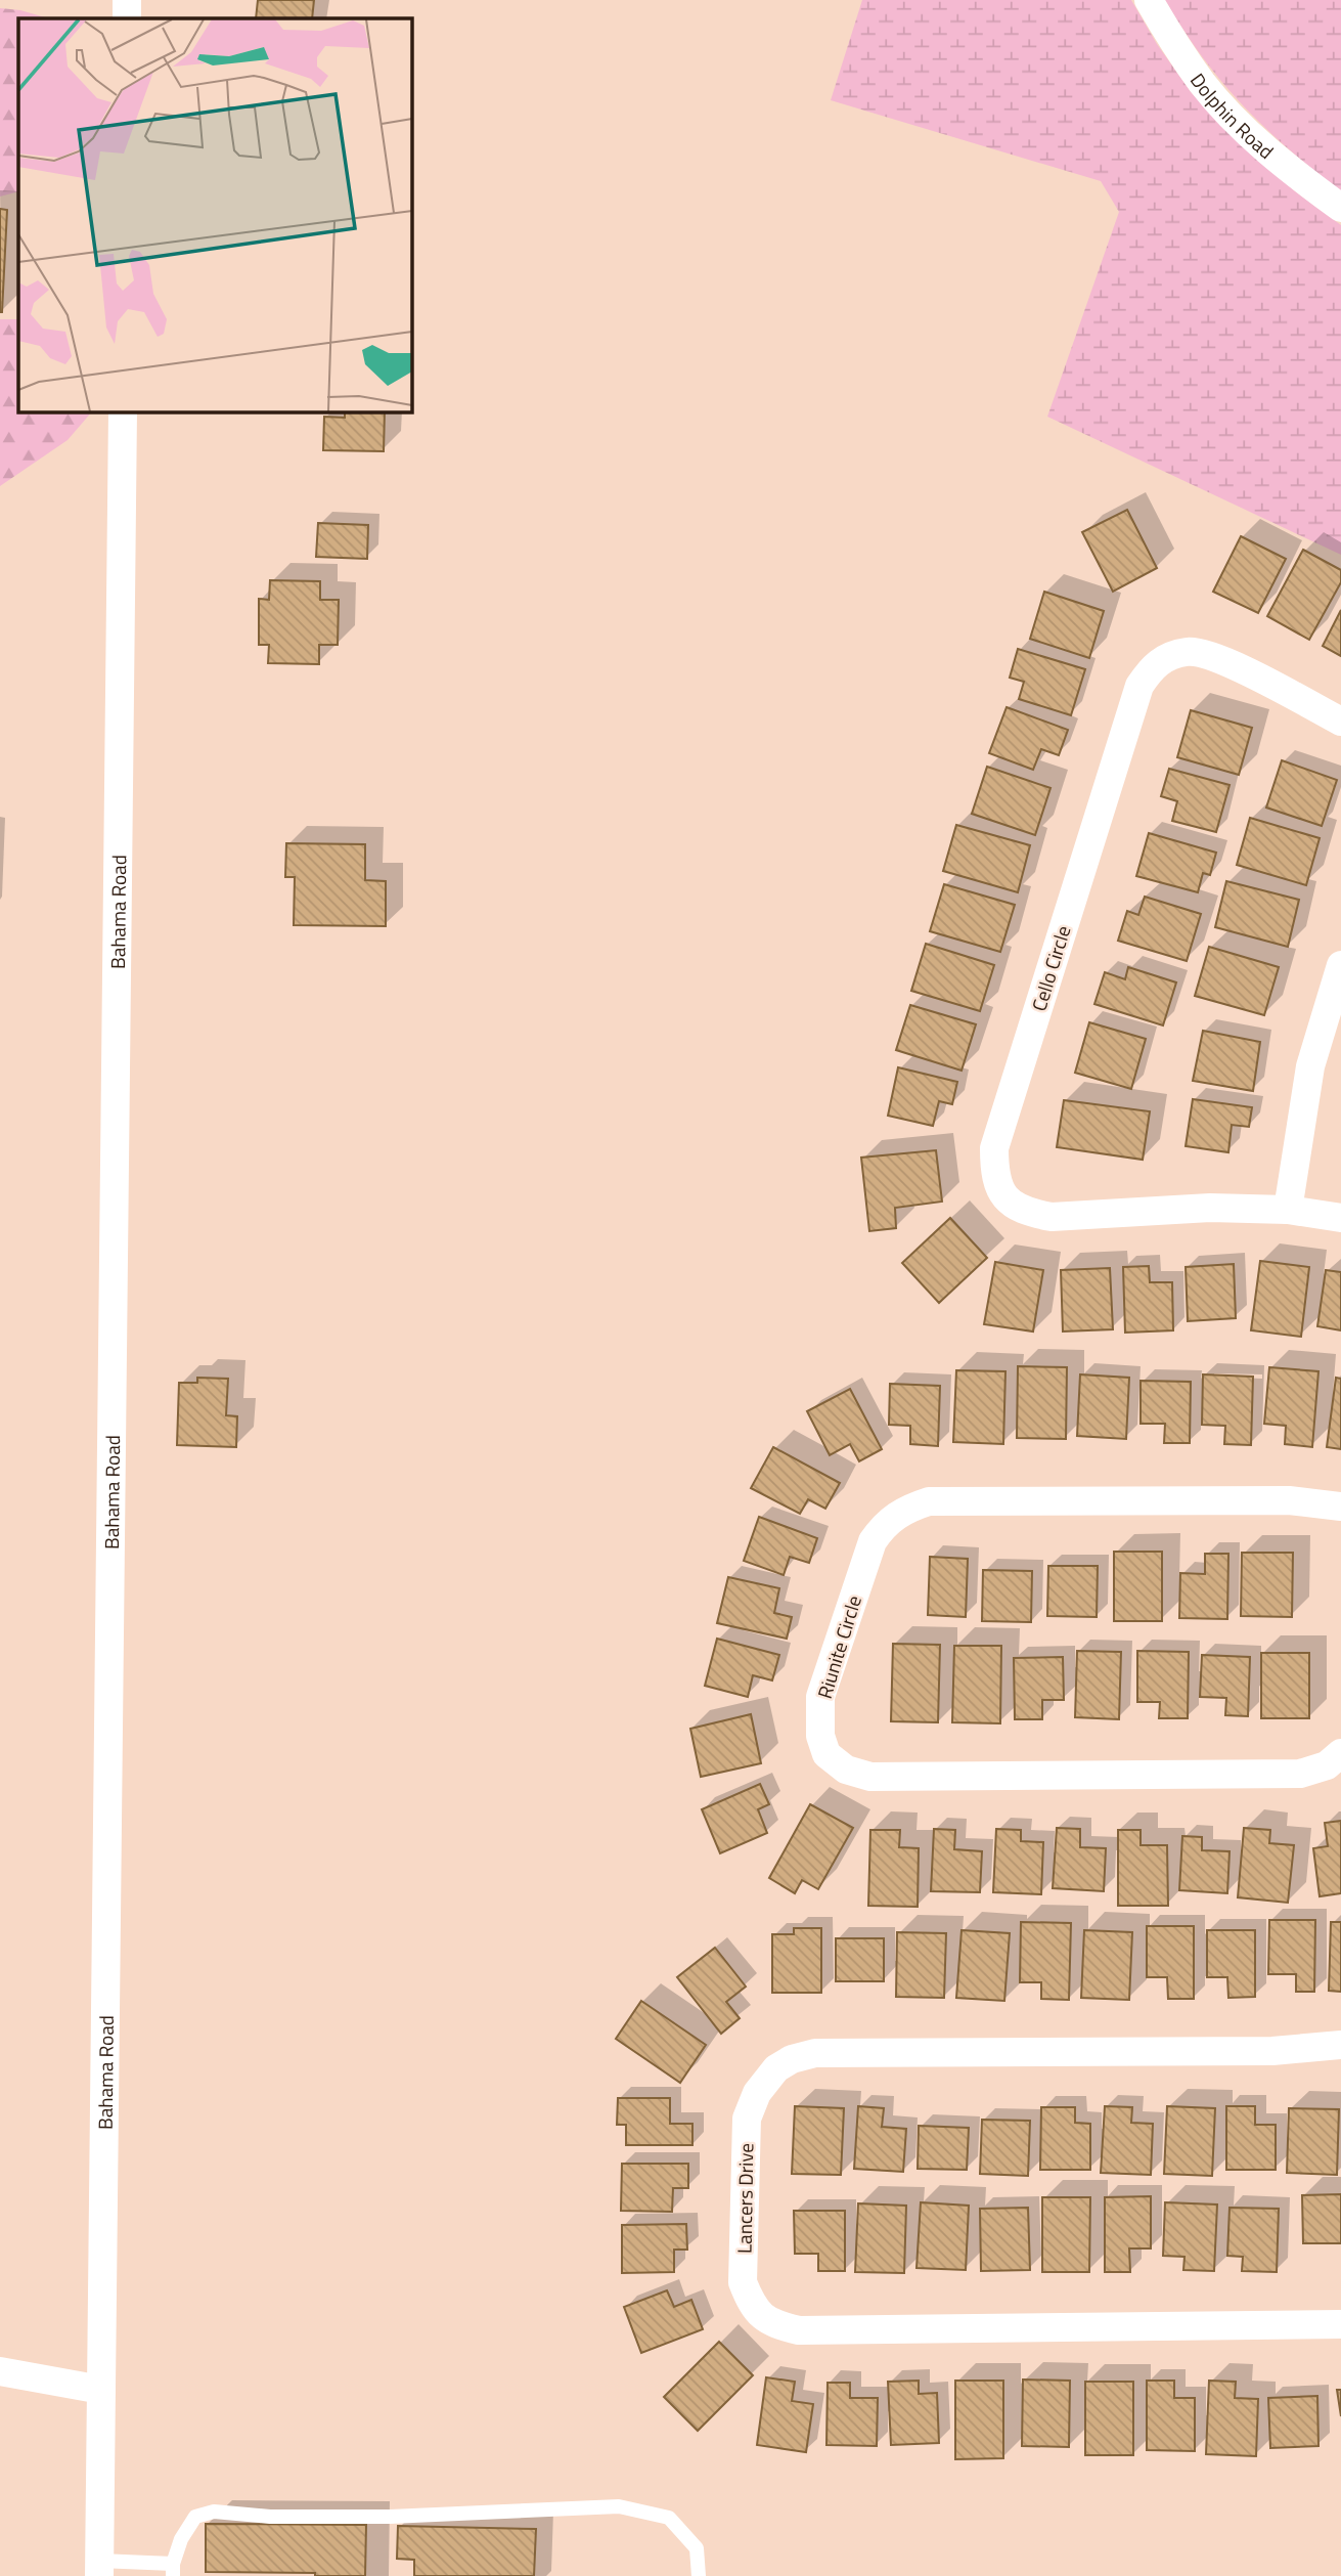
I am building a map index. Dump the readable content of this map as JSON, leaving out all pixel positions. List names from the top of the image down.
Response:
{
  "streets": {
    "street": [
      "Dolphin Road",
      "Bahama Road",
      "Cello Circle",
      "Riunite Circle",
      "Lancers Drive"
    ]
  }
}
